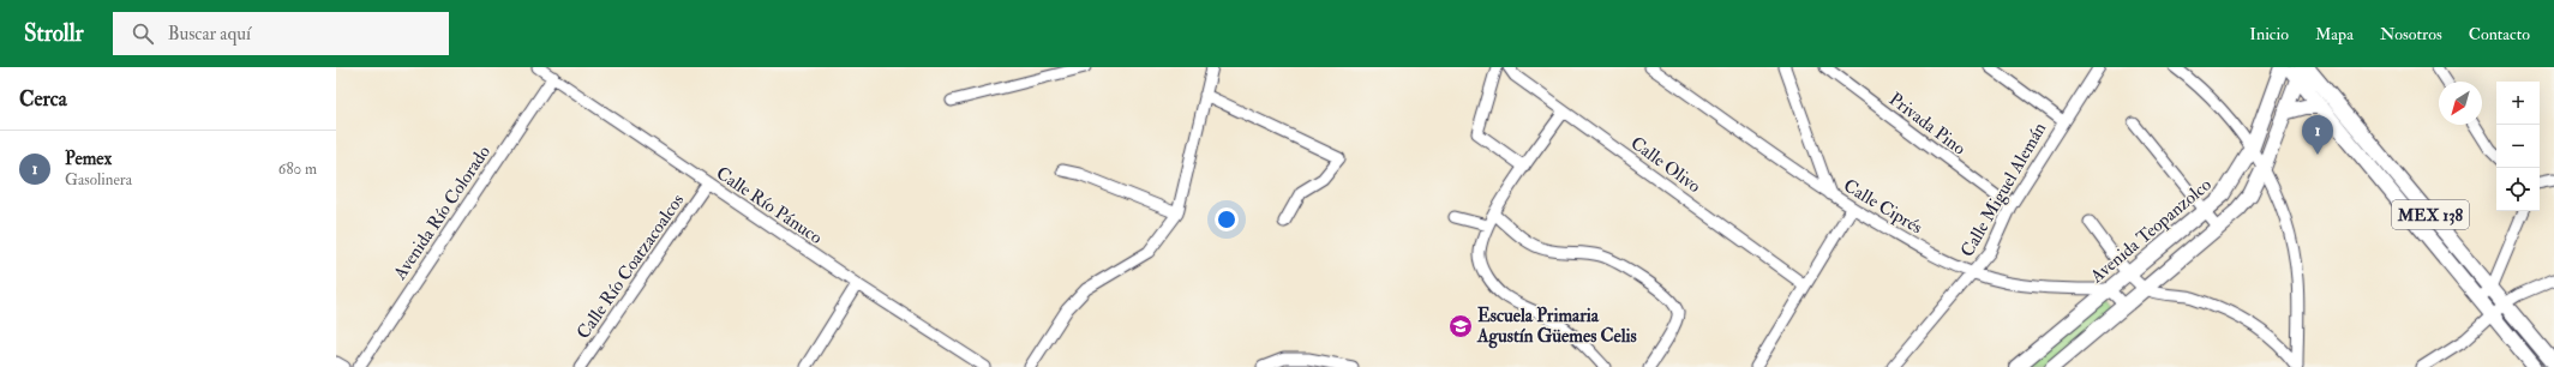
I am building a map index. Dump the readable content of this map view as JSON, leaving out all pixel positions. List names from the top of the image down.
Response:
{
  "streets": {
    "main road": ["MEX 138", "Avenida Teopanzolco"],
    "street": [
      "Privada Pino",
      "Calle Olivo",
      "Calle Miguel Alemán",
      "Calle Río Pánuco",
      "Calle Ciprés",
      "Avenida Río Colorado",
      "Calle Río Coatzacoalcos"
    ]
  },
  "crossings": [
    ["Privada Pino", "Calle Miguel Alemán"],
    ["Calle Miguel Alemán", "Calle Ciprés"],
    ["Calle Río Pánuco", "Avenida Río Colorado"],
    ["Calle Río Pánuco", "Calle Río Coatzacoalcos"],
    ["Calle Ciprés", "Avenida Teopanzolco"]
  ],
  "places": {
    "school or university": ["Escuela Primaria Agustín Güemes Celis"]
  },
  "north": "bottom left",
  "page": {
    "header": "Strollr",
    "search": "Buscar aquí",
    "nav": [
      "Inicio",
      "Mapa",
      "Nosotros",
      "Contacto"
    ],
    "heading": "Cerca",
    "map_buttons": ["+", "−"],
    "pins": "1",
    "list": [
      {
        "mark": "1",
        "name": "Pemex",
        "note": "Gasolinera",
        "value": "680 m"
      }
    ]
  }
}
